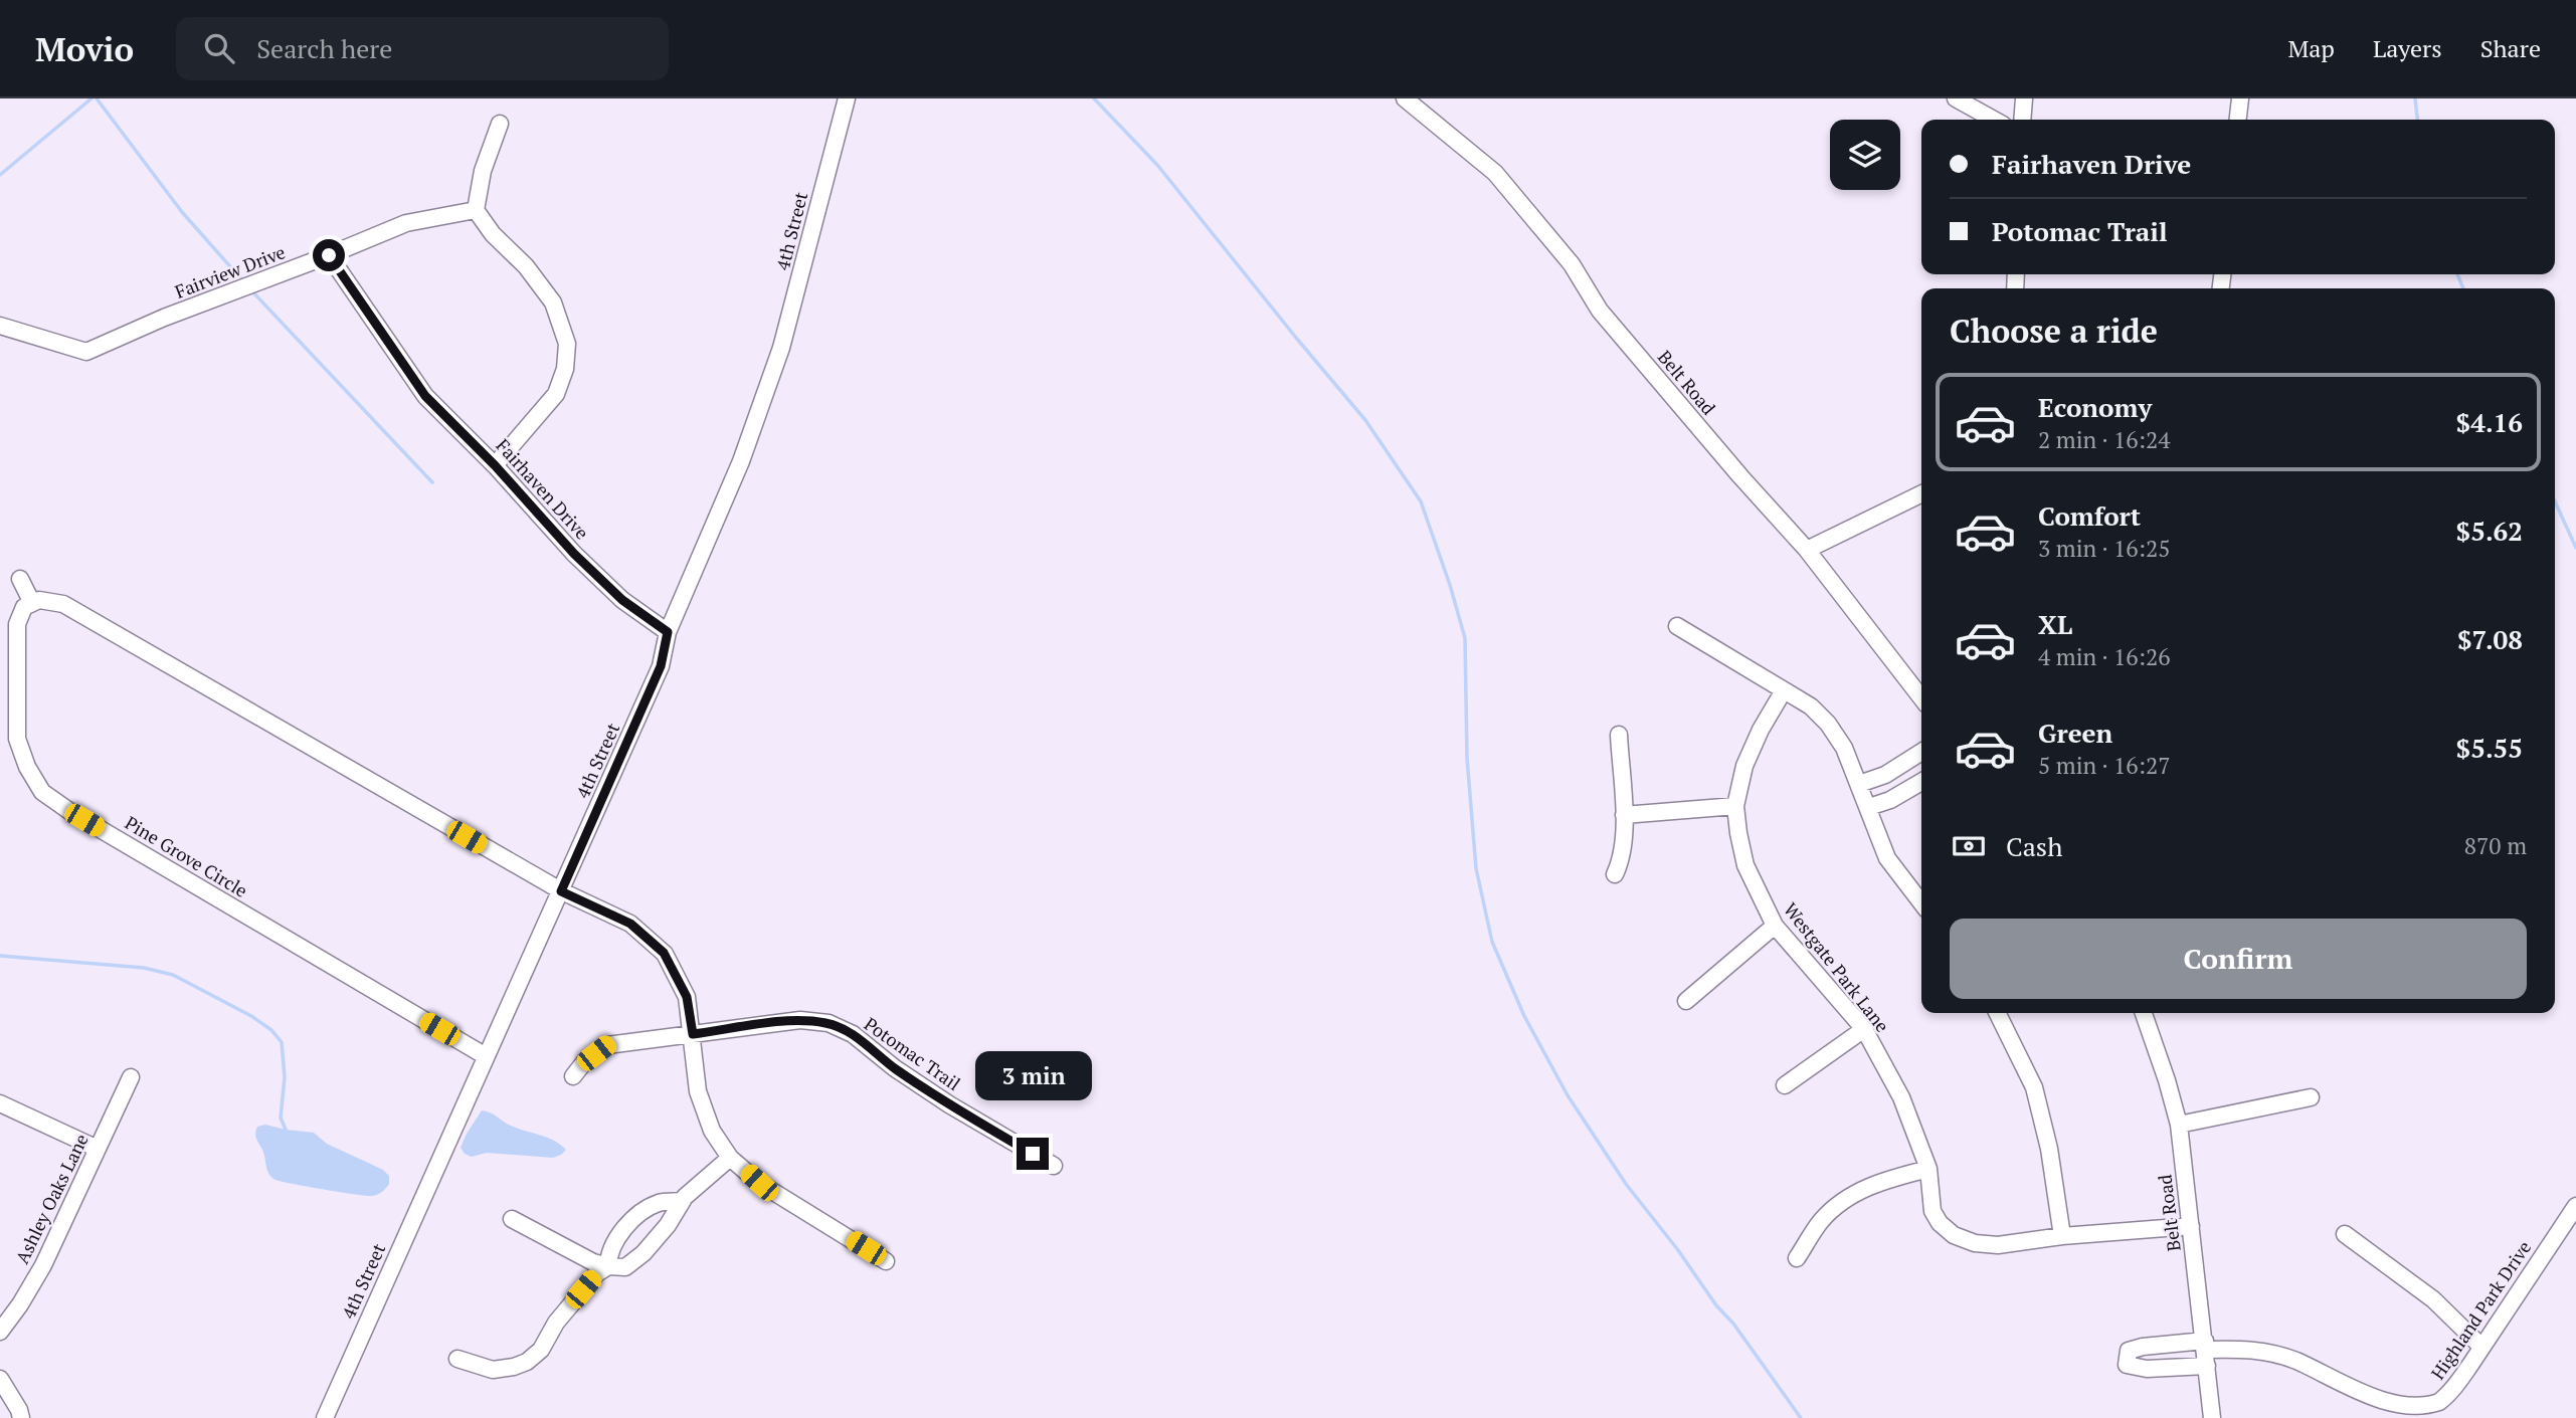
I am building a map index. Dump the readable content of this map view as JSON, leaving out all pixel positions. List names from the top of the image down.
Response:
{
  "streets": {
    "street": [
      "4th Street",
      "Fairview Drive",
      "Belt Road",
      "Fairhaven Drive",
      "Pine Grove Circle",
      "Westgate Park Lane",
      "Potomac Trail",
      "Ashley Oaks Lane",
      "Highland Park Drive"
    ]
  },
  "crossings": [
    ["4th Street", "Fairhaven Drive"],
    ["4th Street", "Pine Grove Circle"],
    ["Fairview Drive", "Fairhaven Drive"],
    ["Belt Road", "Westgate Park Lane"],
    ["Belt Road", "Highland Park Drive"]
  ],
  "page": {
    "header": "Movio",
    "search": "Search here",
    "nav": ["Map", "Layers", "Share"],
    "banner": ["Fairhaven Drive", "Potomac Trail"],
    "heading": "Choose a ride",
    "list": [
      {
        "name": "Economy",
        "note": "2 min · 16:24",
        "value": "$4.16"
      },
      {
        "name": "Comfort",
        "note": "3 min · 16:25",
        "value": "$5.62"
      },
      {
        "name": "XL",
        "note": "4 min · 16:26",
        "value": "$7.08"
      },
      {
        "name": "Green",
        "note": "5 min · 16:27",
        "value": "$5.55"
      }
    ],
    "pay": ["Cash", "870 m"],
    "buttons": "Confirm",
    "bubble": "3 min"
  }
}
